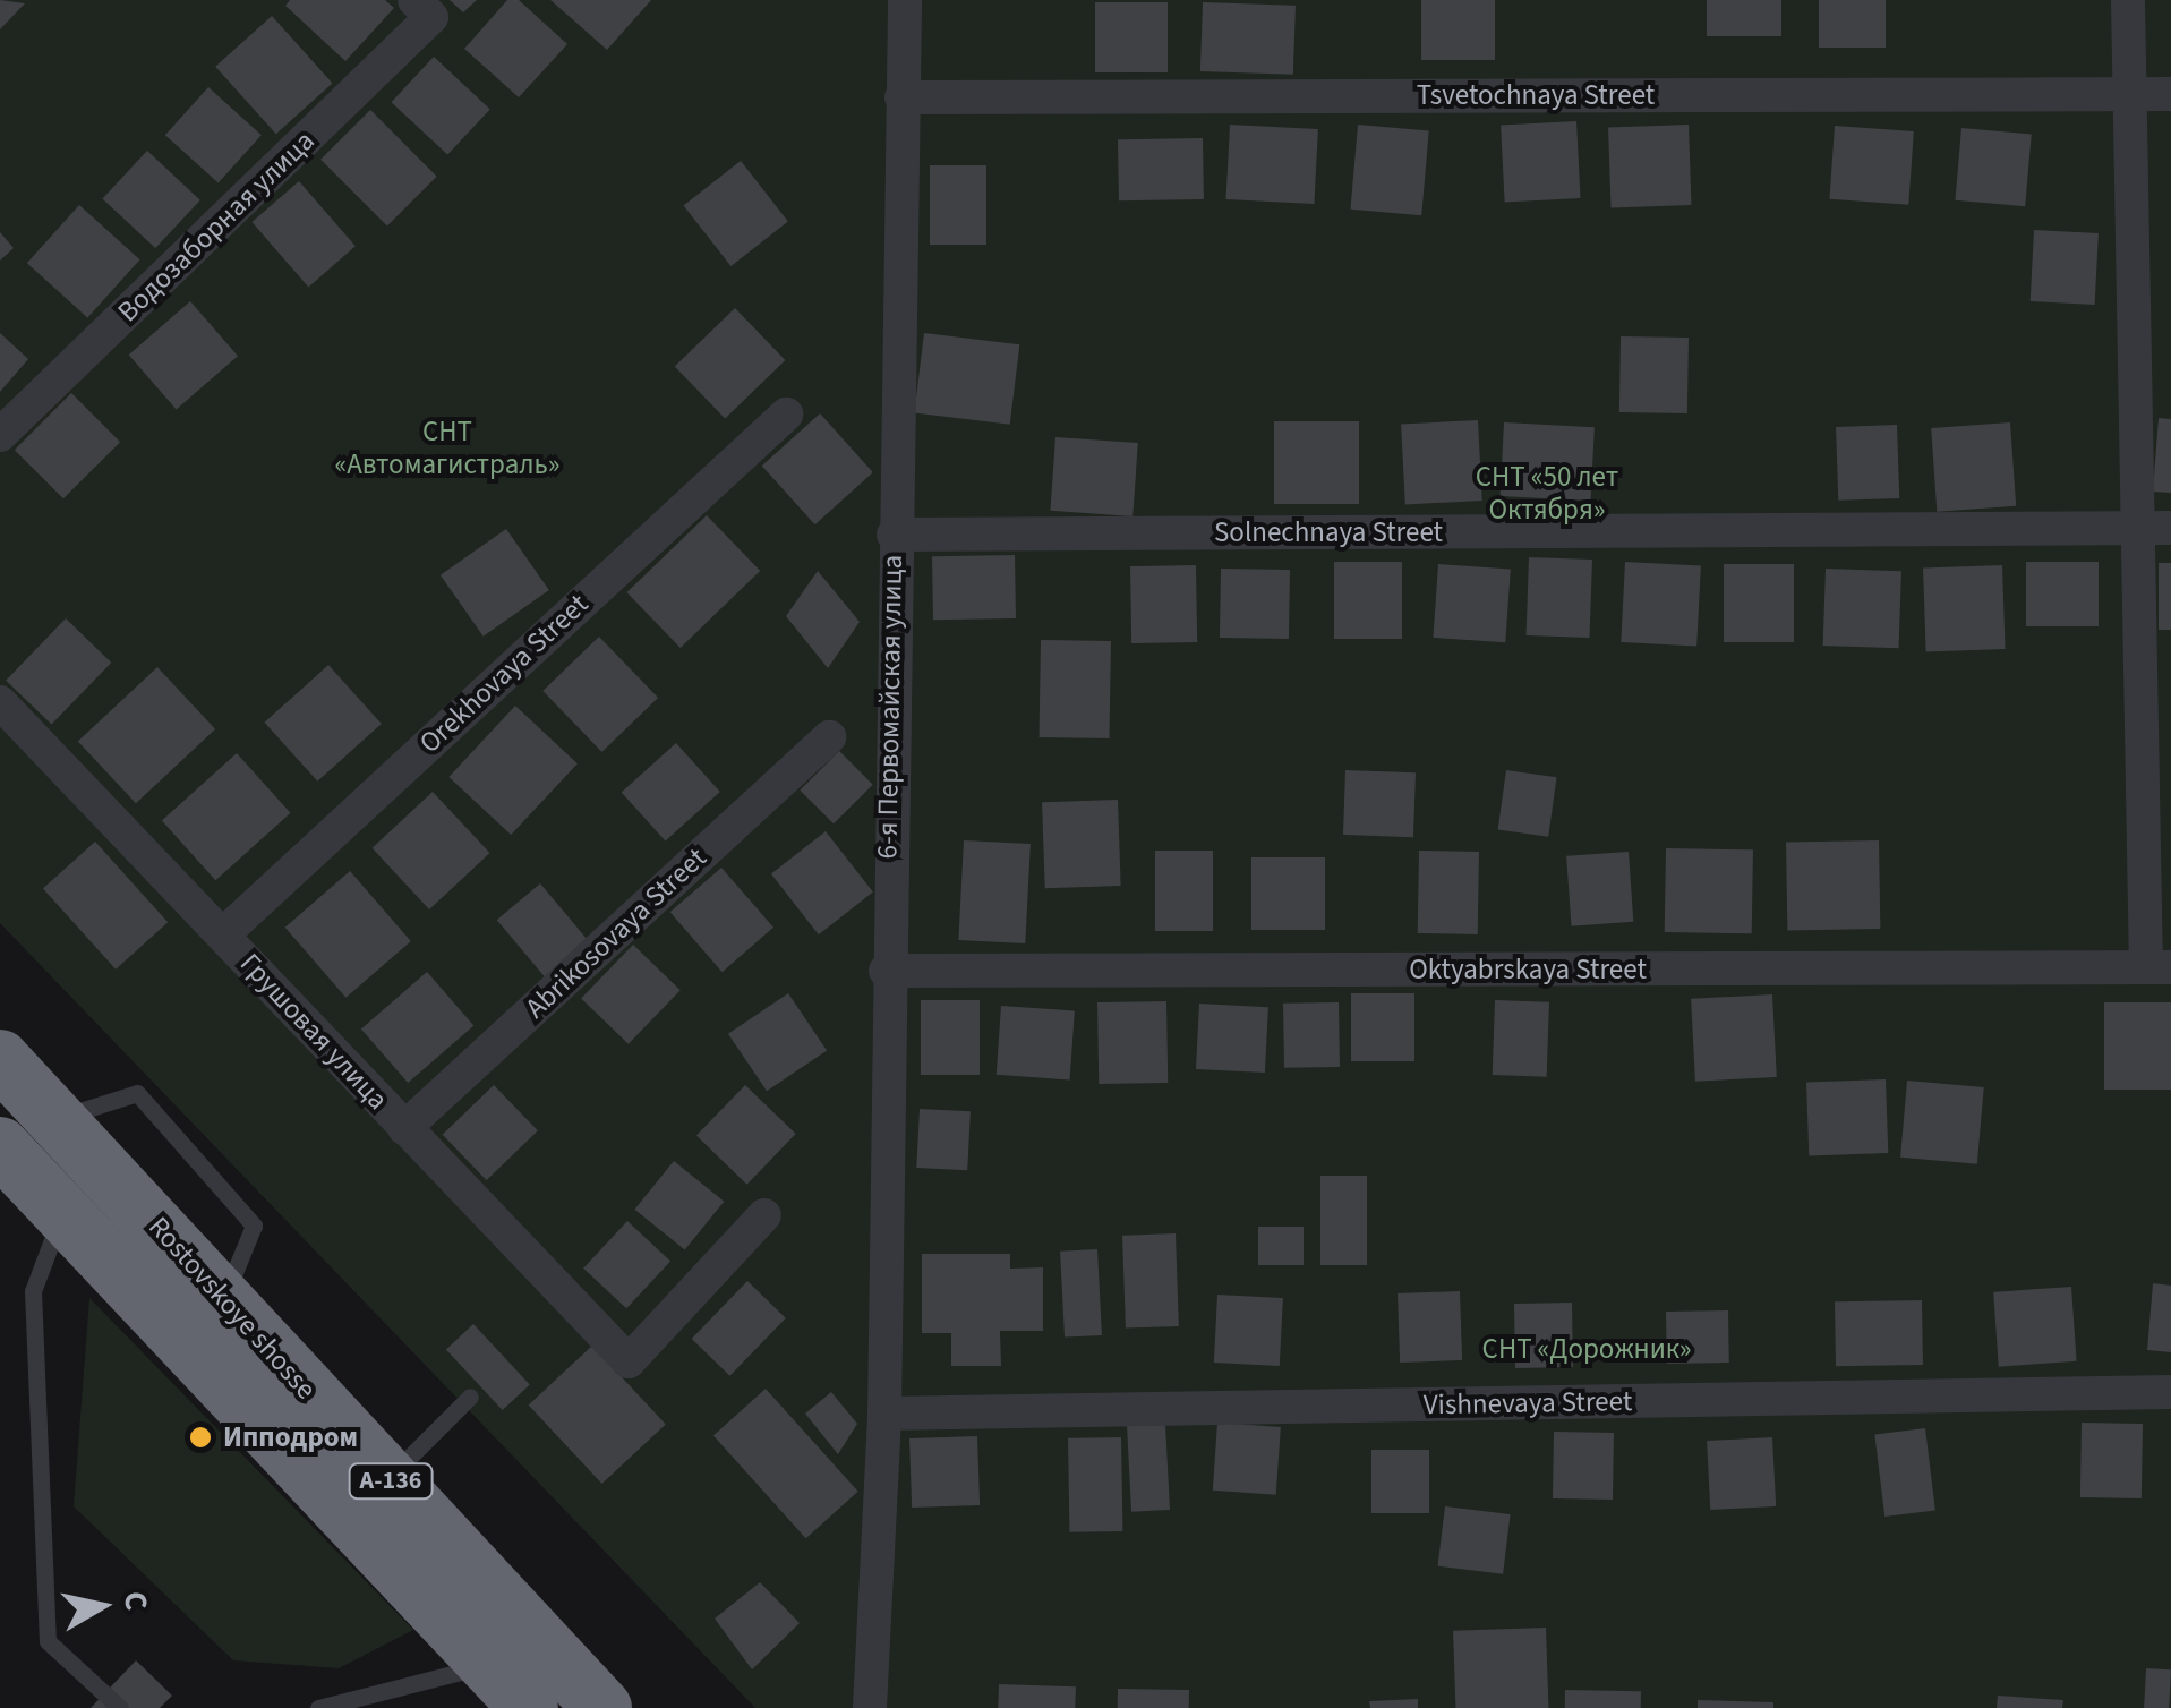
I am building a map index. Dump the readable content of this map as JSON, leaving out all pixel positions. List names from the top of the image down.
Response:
{
  "streets": {
    "highway": ["Rostovskoye shosse", "А-136"],
    "street": [
      "Tsvetochnaya Street",
      "Водозаборная улица",
      "Solnechnaya Street",
      "Orekhovaya Street",
      "6-я Первомайская улица",
      "Abrikosovaya Street",
      "Oktyabrskaya Street",
      "Грушовая улица",
      "Vishnevaya Street"
    ]
  },
  "crossings": [
    ["Tsvetochnaya Street", "6-я Первомайская улица"],
    ["Solnechnaya Street", "6-я Первомайская улица"],
    ["Orekhovaya Street", "Грушовая улица"],
    ["6-я Первомайская улица", "Oktyabrskaya Street"],
    ["6-я Первомайская улица", "Vishnevaya Street"],
    ["Abrikosovaya Street", "Грушовая улица"]
  ],
  "parks": ["СНТ «Автомагистраль»", "СНТ «50 лет Октября»", "СНТ «Дорожник»"],
  "places": ["Ипподром"],
  "north": "right"
}
